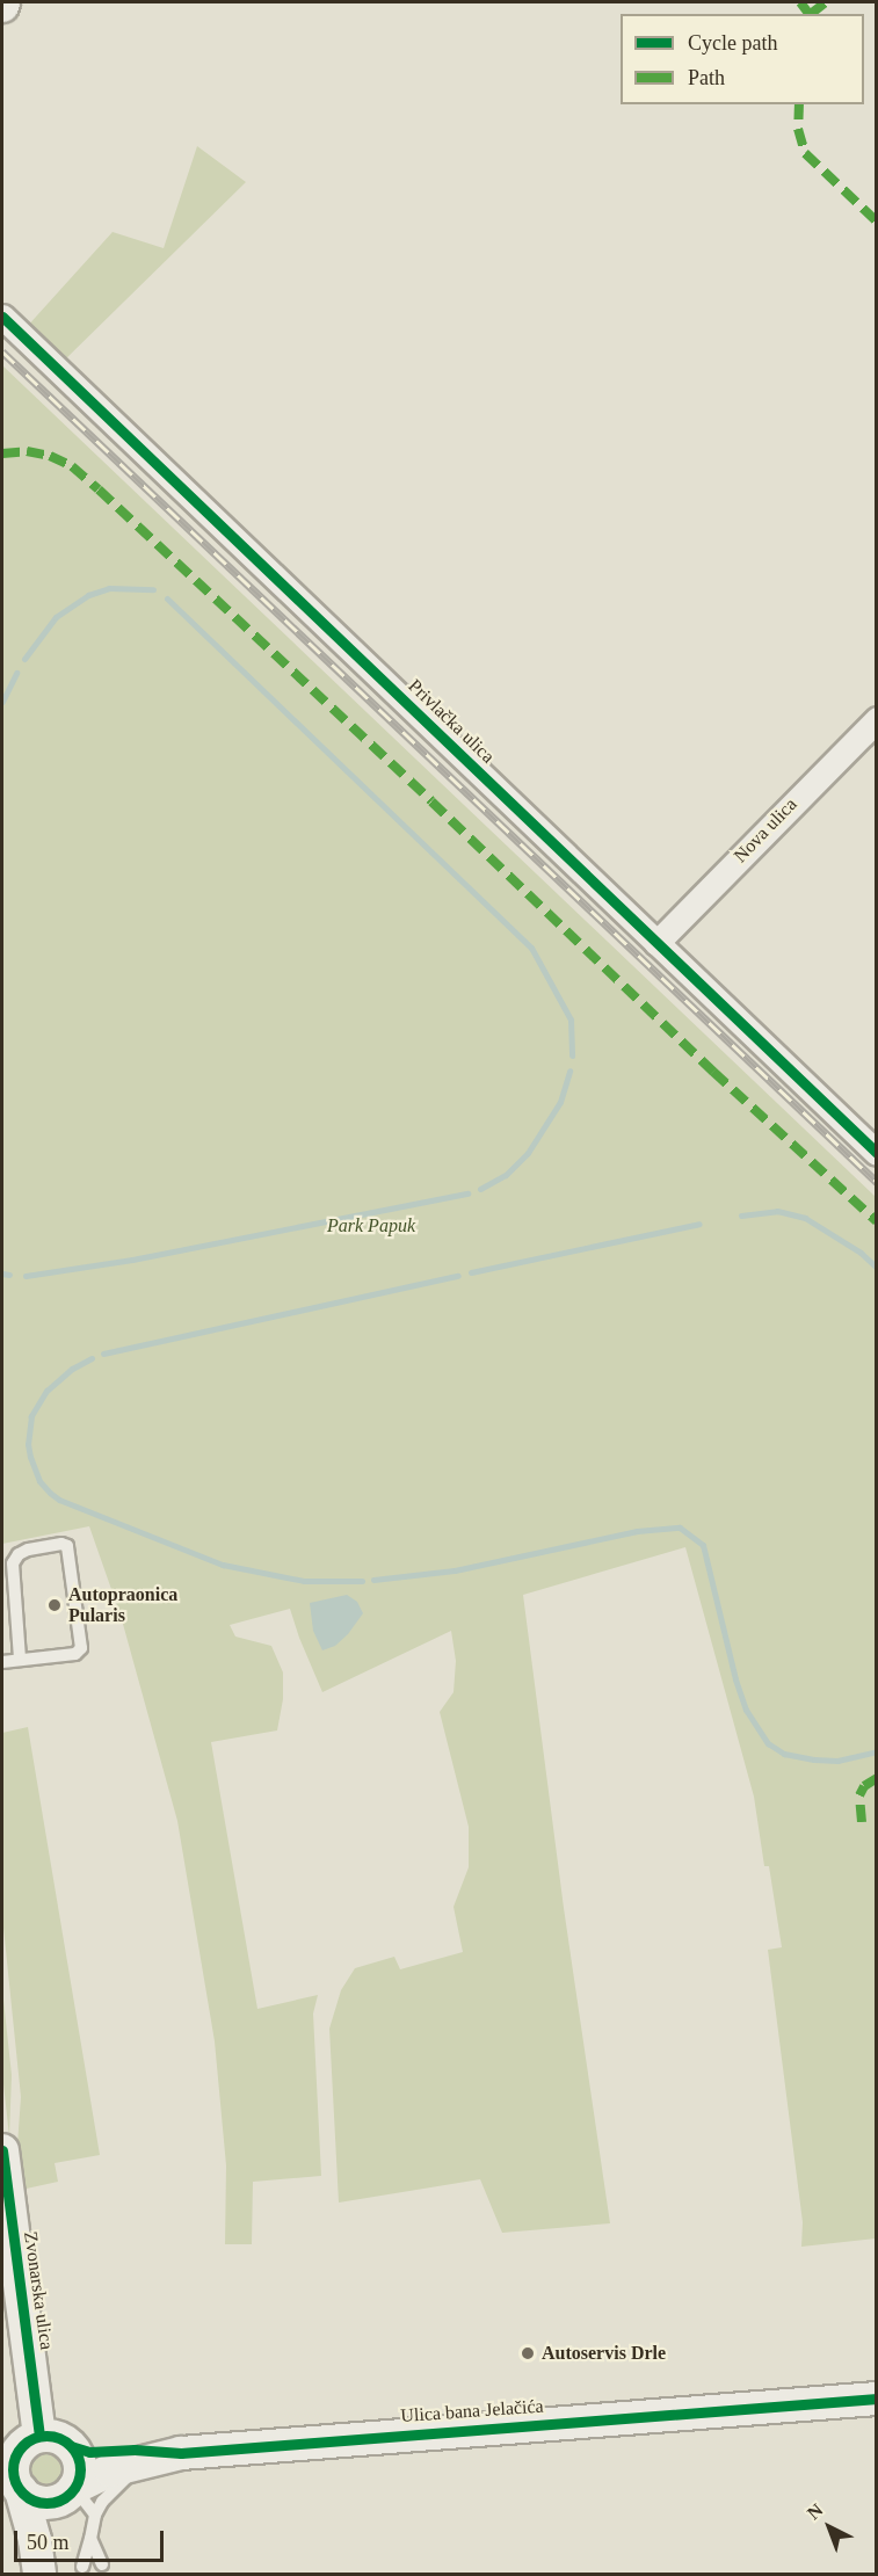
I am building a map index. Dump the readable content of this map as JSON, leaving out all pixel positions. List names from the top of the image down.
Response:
{
  "streets": {
    "main road": ["Zvonarska ulica", "Ulica bana Jelačića"],
    "street": ["Privlačka ulica", "Nova ulica"]
  },
  "crossings": [
    ["Privlačka ulica", "Nova ulica"],
    ["Zvonarska ulica", "Ulica bana Jelačića"]
  ],
  "parks": ["Park Papuk"],
  "places": ["Autopraonica Pularis", "Autoservis Drle"],
  "legend": ["Cycle path", "Path"],
  "scale_bar": "50 m",
  "north": "top left"
}
